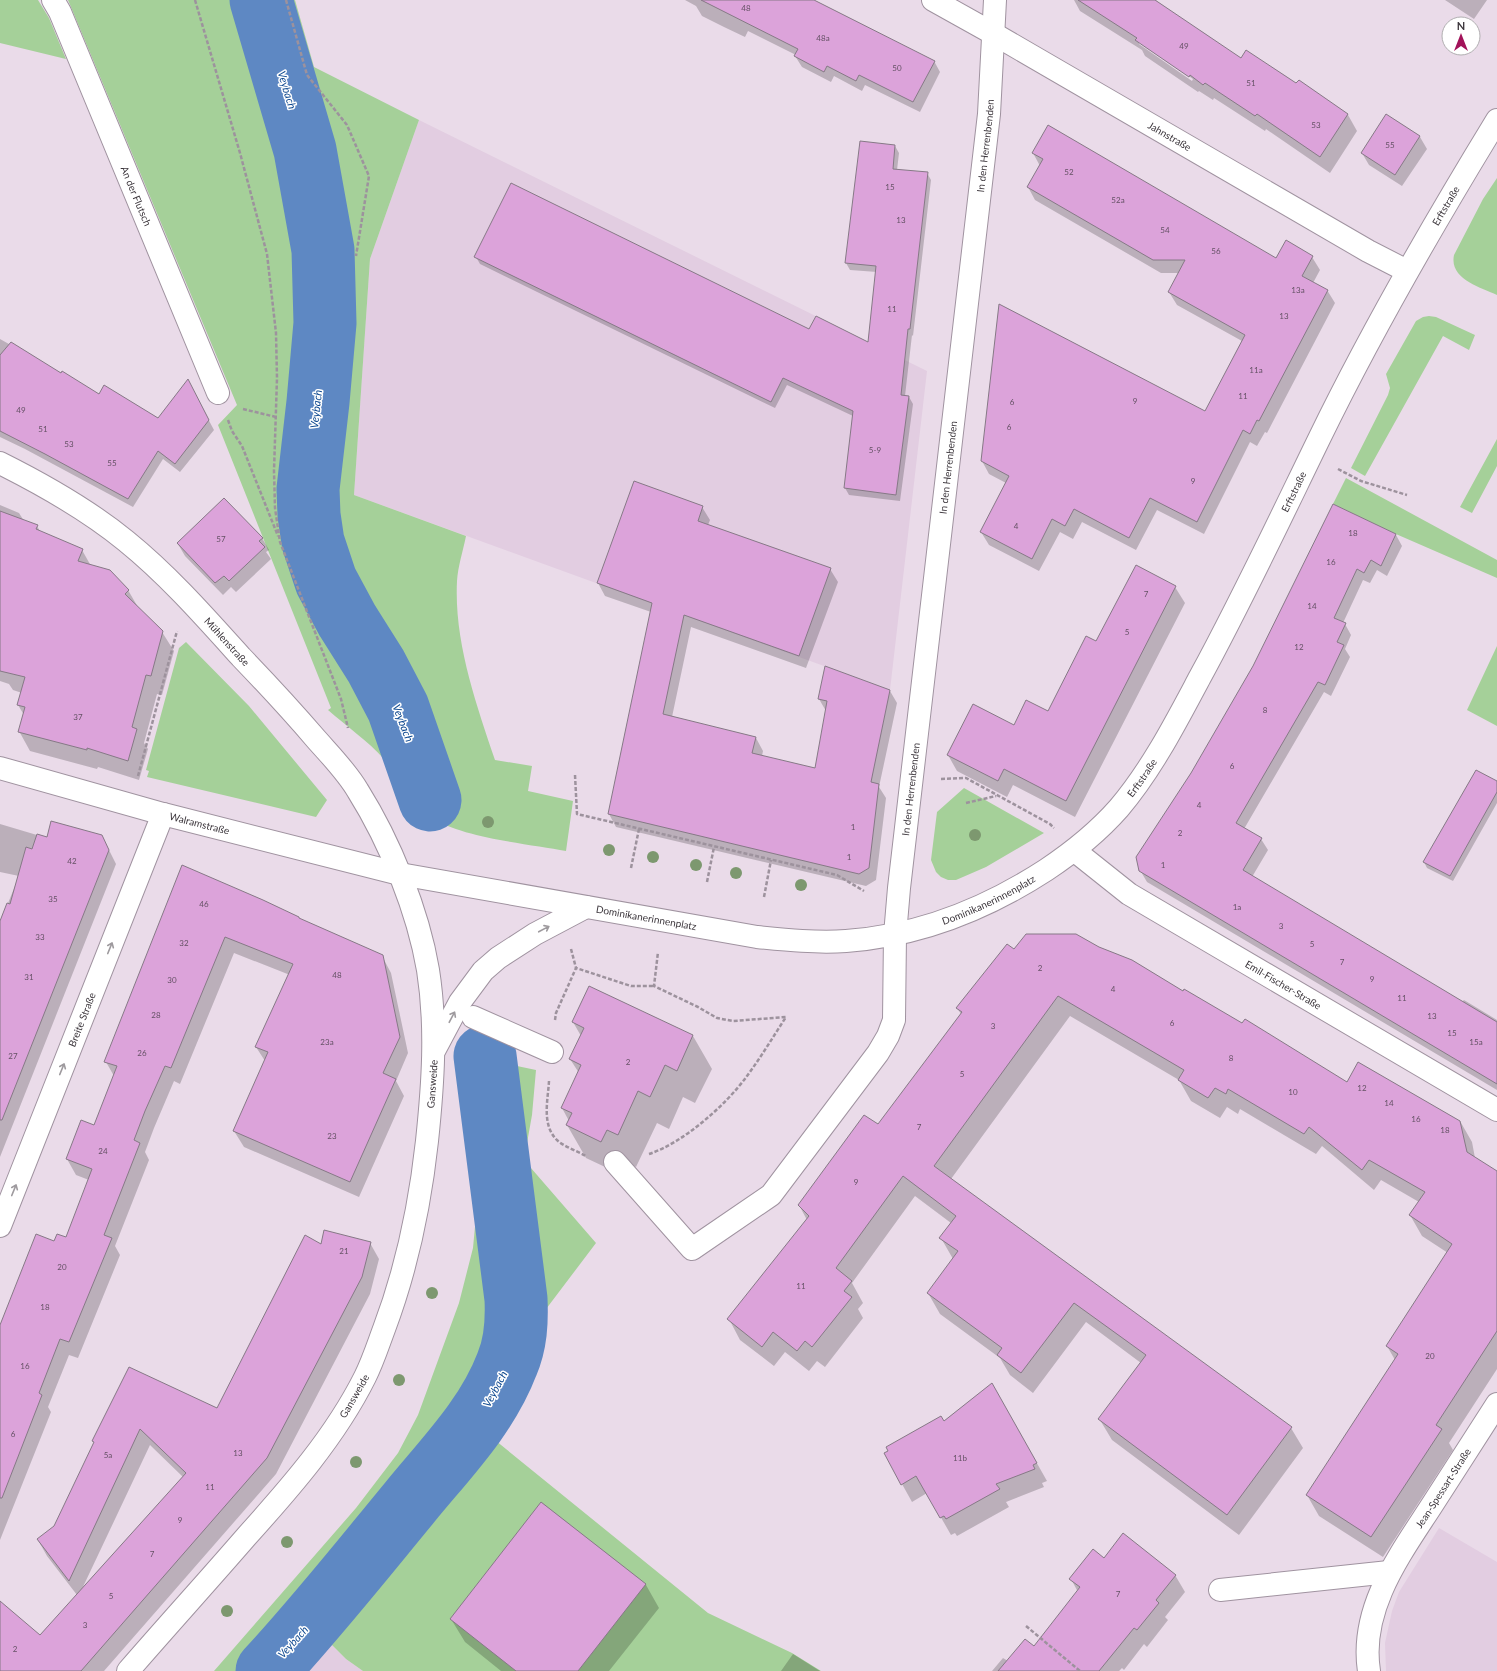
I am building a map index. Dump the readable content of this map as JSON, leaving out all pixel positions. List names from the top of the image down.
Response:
{
  "streets": {
    "street": [
      "Jahnstraße",
      "In den Herrenbenden",
      "An der Flutsch",
      "Erftstraße",
      "Mühlenstraße",
      "Walramstraße",
      "Dominikanerinnenplatz",
      "Emil-Fischer-Straße",
      "Breite Straße",
      "Gansweide",
      "Jean-Spessart-Straße"
    ]
  },
  "crossings": [
    ["Jahnstraße", "In den Herrenbenden"],
    ["Jahnstraße", "Erftstraße"],
    ["In den Herrenbenden", "Dominikanerinnenplatz"],
    ["Erftstraße", "Dominikanerinnenplatz"],
    ["Erftstraße", "Emil-Fischer-Straße"],
    ["Mühlenstraße", "Walramstraße"],
    ["Mühlenstraße", "Dominikanerinnenplatz"],
    ["Mühlenstraße", "Gansweide"],
    ["Walramstraße", "Dominikanerinnenplatz"],
    ["Walramstraße", "Breite Straße"],
    ["Walramstraße", "Gansweide"],
    ["Dominikanerinnenplatz", "Emil-Fischer-Straße"],
    ["Dominikanerinnenplatz", "Gansweide"]
  ],
  "one_way": ["Breite Straße"],
  "water": ["Veybach"],
  "house_numbers": [
    "48",
    "48a",
    "49",
    "50",
    "51",
    "53",
    "55",
    "52",
    "15",
    "52a",
    "13",
    "54",
    "56",
    "13a",
    "11",
    "13",
    "11a",
    "11",
    "9",
    "6",
    "49",
    "6",
    "51",
    "53",
    "5-9",
    "55",
    "9",
    "4",
    "18",
    "57",
    "16",
    "7",
    "14",
    "5",
    "12",
    "8",
    "37",
    "6",
    "4",
    "1",
    "2",
    "1",
    "42",
    "1",
    "35",
    "46",
    "1a",
    "3",
    "33",
    "32",
    "5",
    "7",
    "2",
    "48",
    "31",
    "9",
    "30",
    "4",
    "11",
    "28",
    "13",
    "6",
    "3",
    "15",
    "23a",
    "15a",
    "26",
    "27",
    "8",
    "2",
    "5",
    "12",
    "10",
    "14",
    "16",
    "7",
    "18",
    "23",
    "24",
    "9",
    "21",
    "20",
    "11",
    "18",
    "20",
    "16",
    "6",
    "13",
    "5a",
    "11b",
    "11",
    "9",
    "7",
    "7",
    "5",
    "3",
    "2"
  ],
  "north": "top"
}
